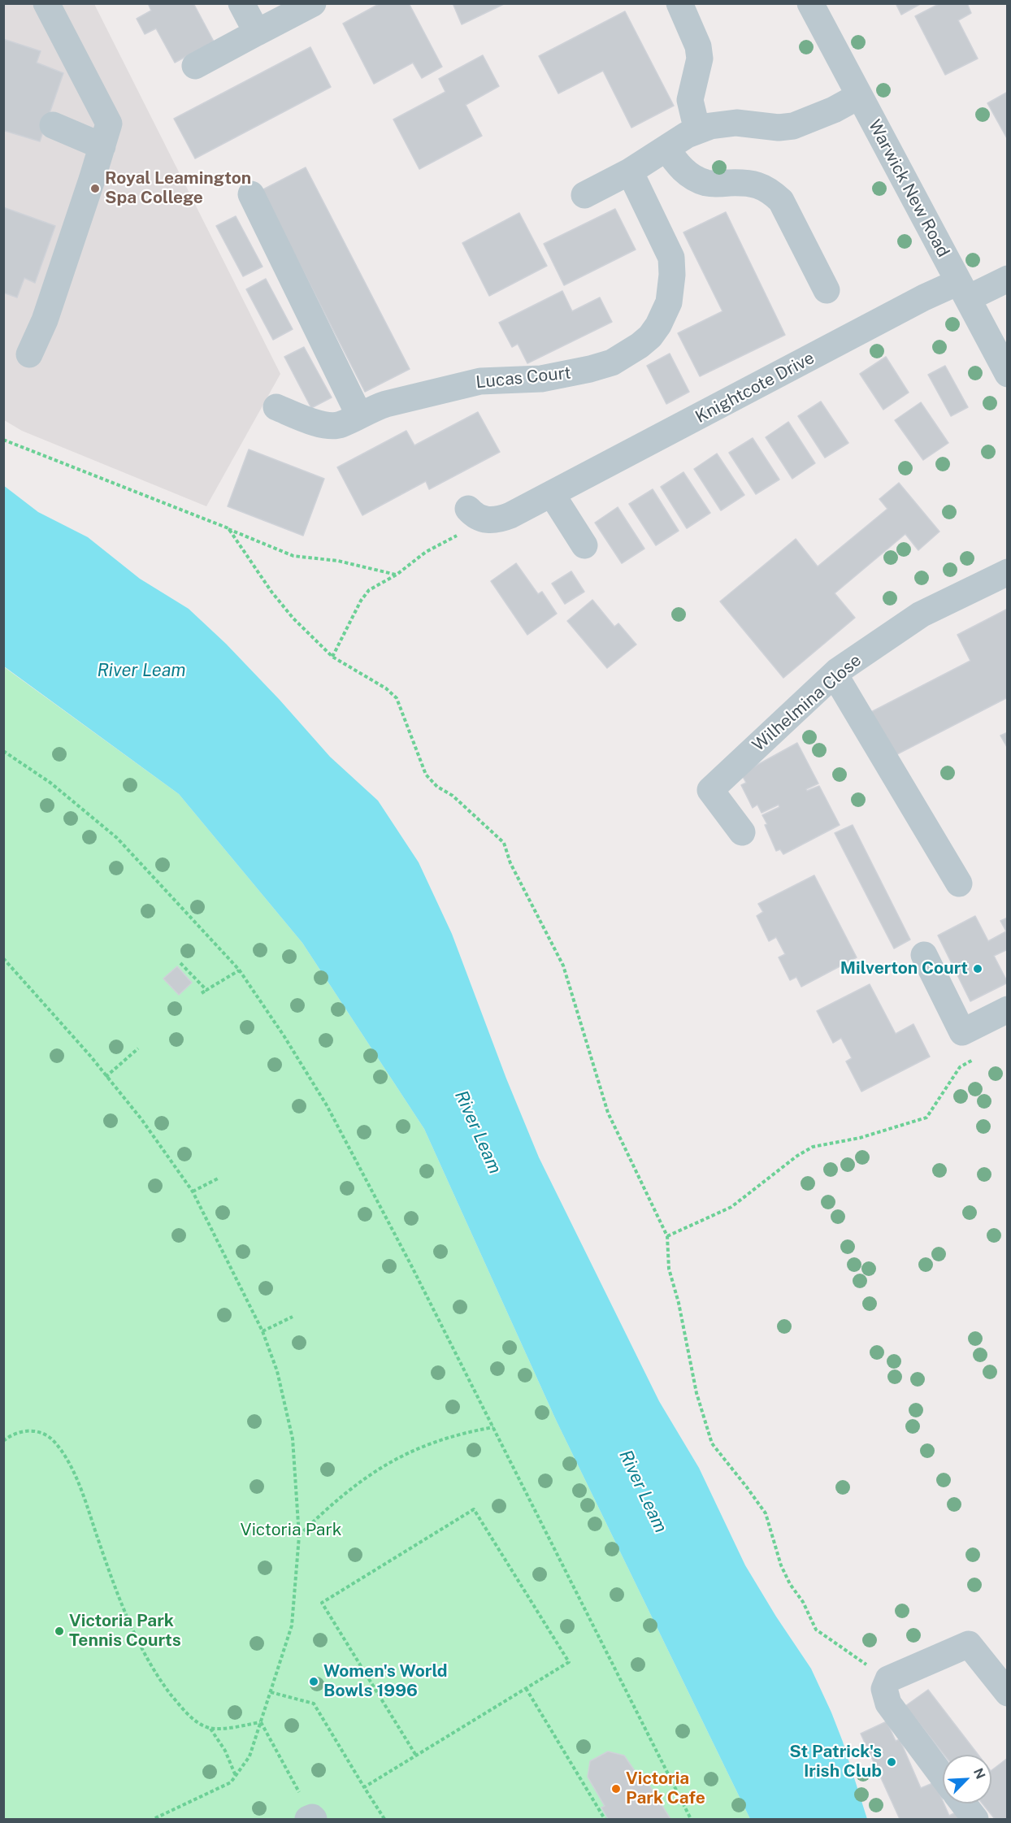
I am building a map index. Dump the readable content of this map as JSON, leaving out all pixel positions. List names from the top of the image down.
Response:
{
  "streets": {
    "street": [
      "Warwick New Road",
      "Lucas Court",
      "Knightcote Drive",
      "Wilhelmina Close"
    ]
  },
  "crossings": [
    ["Warwick New Road", "Knightcote Drive"]
  ],
  "water": ["River Leam"],
  "parks": ["Victoria Park"],
  "places": [
    "Royal Leamington Spa College",
    "Milverton Court",
    "Victoria Park Tennis Courts",
    "Women's World Bowls 1996",
    "St Patrick's Irish Club",
    "Victoria Park Cafe"
  ],
  "north": "top right"
}
